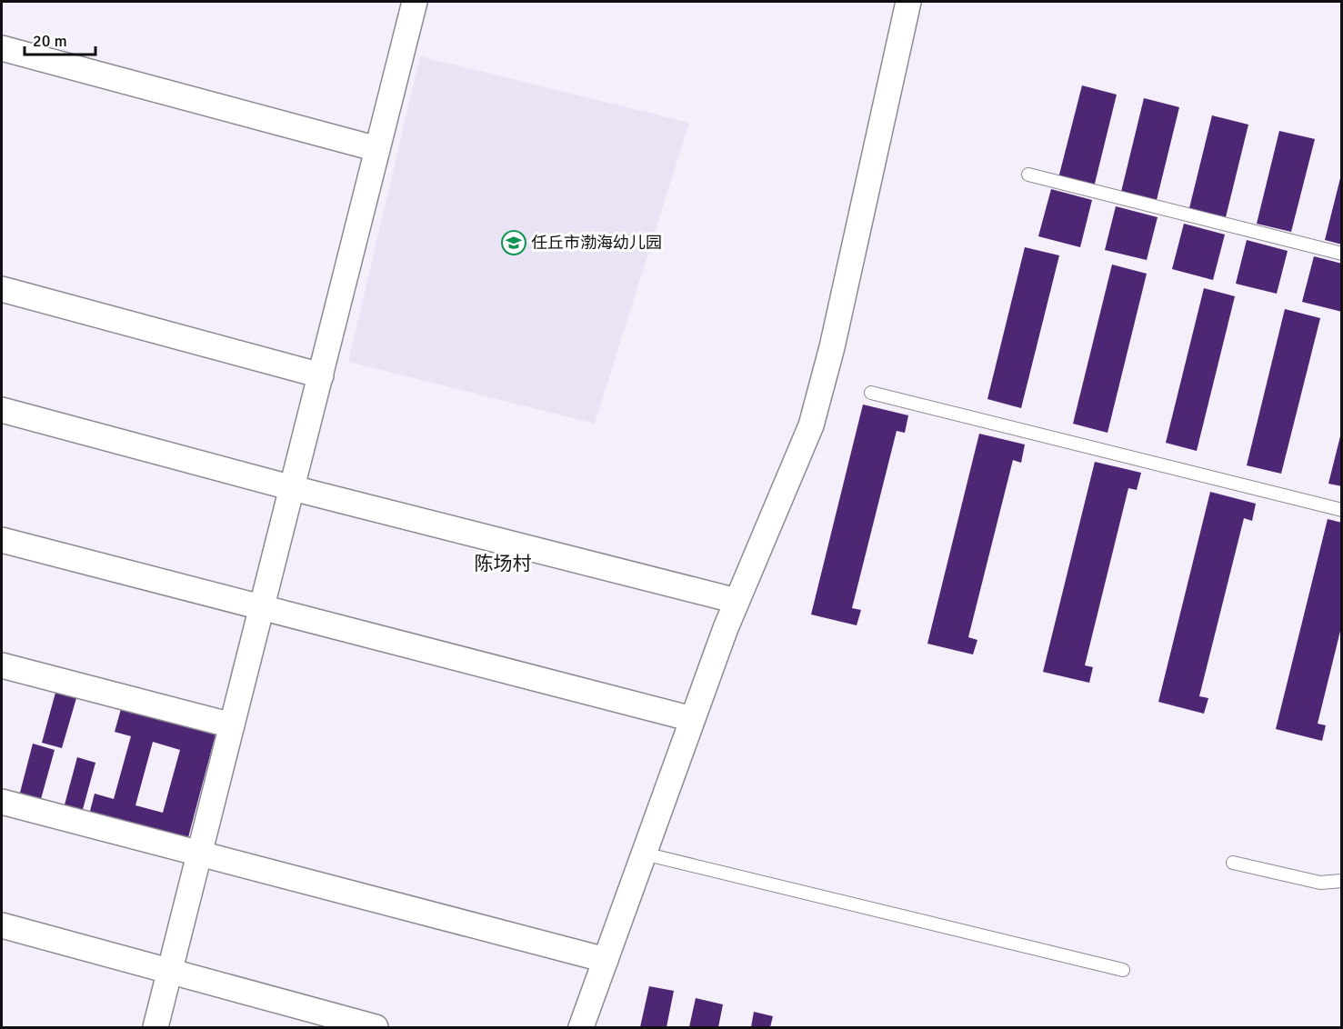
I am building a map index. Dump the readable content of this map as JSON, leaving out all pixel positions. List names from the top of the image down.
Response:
{
  "districts": ["陈场村"],
  "places": {
    "school or university": ["任丘市渤海幼儿园"]
  },
  "scale_bar": "20 m"
}
